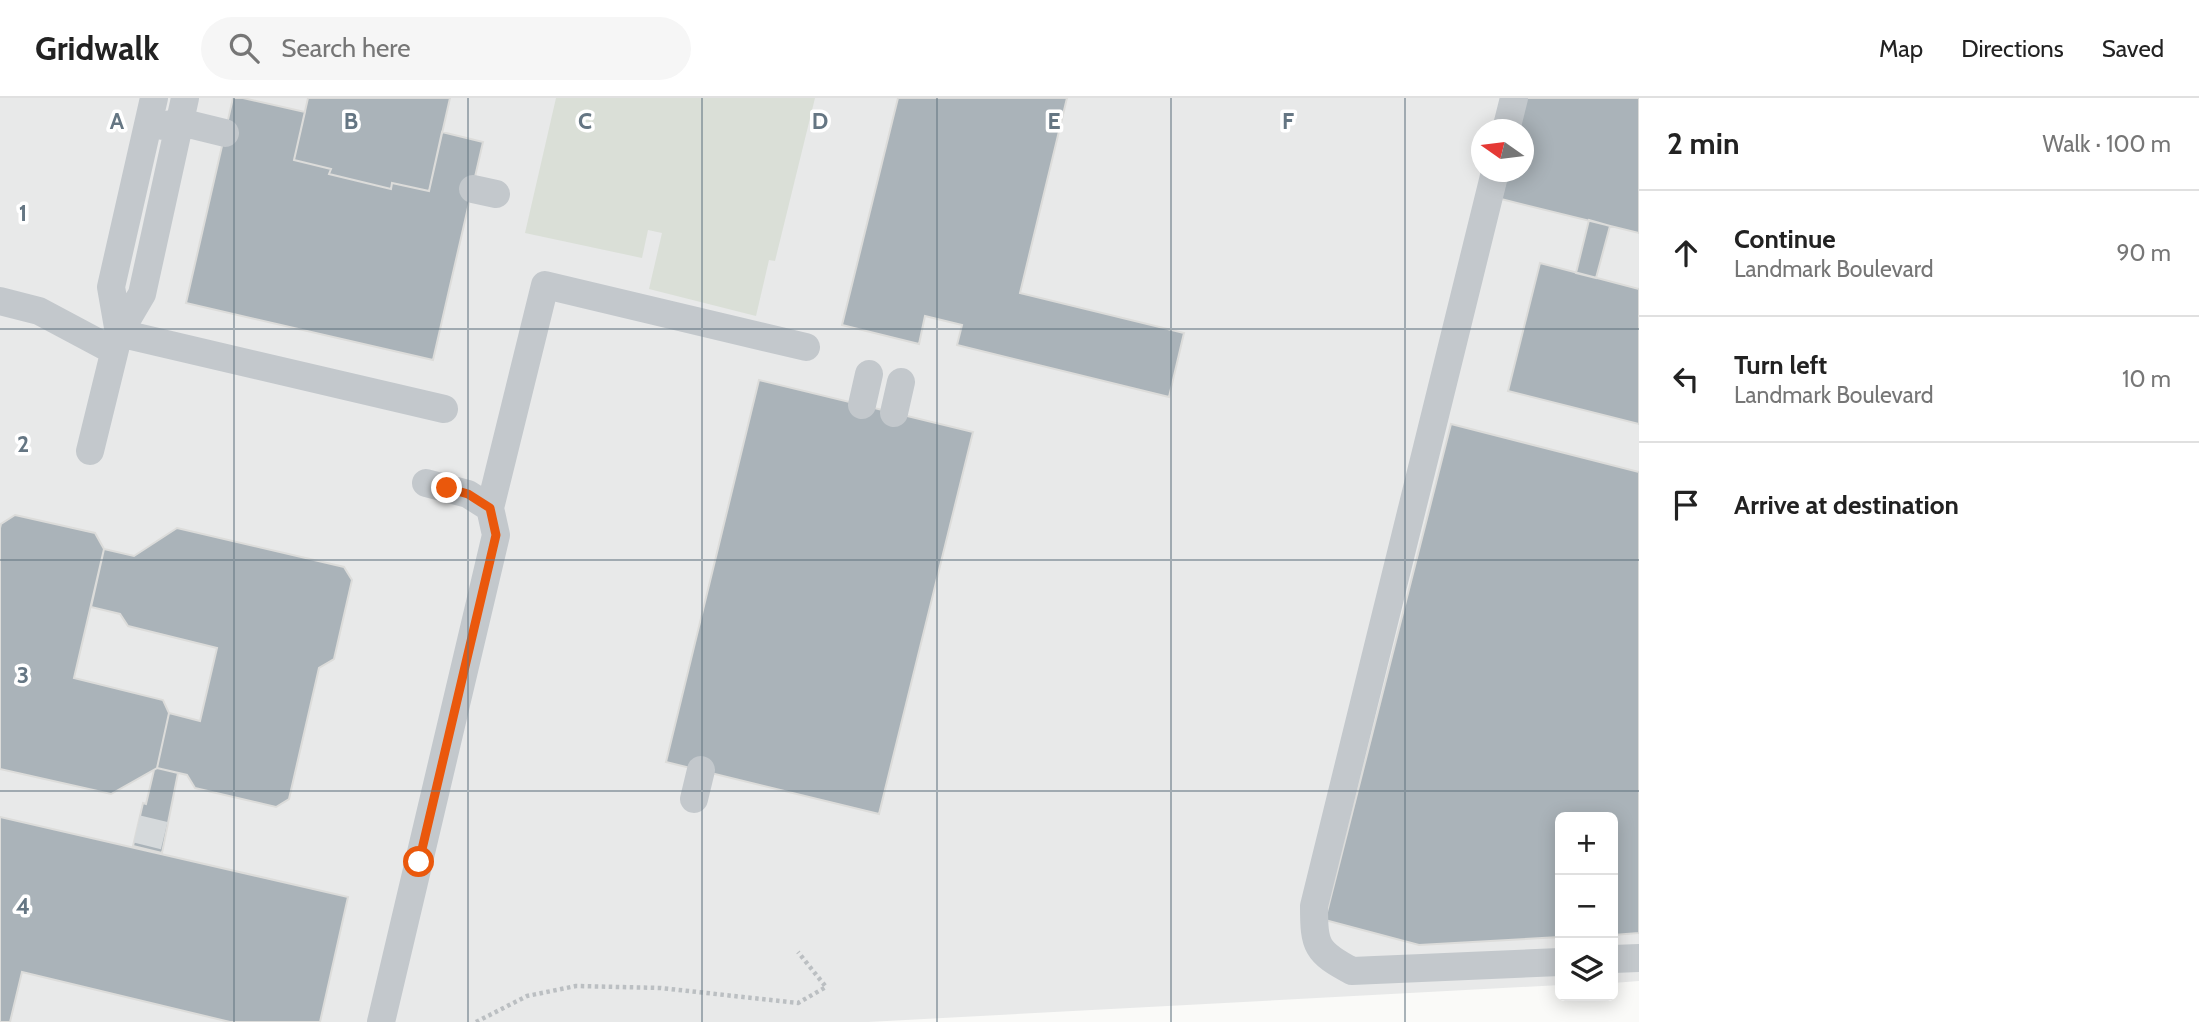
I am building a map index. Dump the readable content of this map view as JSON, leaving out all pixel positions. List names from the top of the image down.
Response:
{
  "north": "left",
  "page": {
    "header": "Gridwalk",
    "search": "Search here",
    "nav": ["Map", "Directions", "Saved"],
    "heading": ["2 min", "Walk · 100 m"],
    "list": [
      ["Continue", "Landmark Boulevard", "90 m"],
      ["Turn left", "Landmark Boulevard", "10 m"],
      "Arrive at destination"
    ],
    "map_buttons": ["+", "−"]
  },
  "grid": {
    "columns": [
      "A",
      "B",
      "C",
      "D",
      "E",
      "F"
    ],
    "rows": [
      "1",
      "2",
      "3",
      "4"
    ]
  }
}
